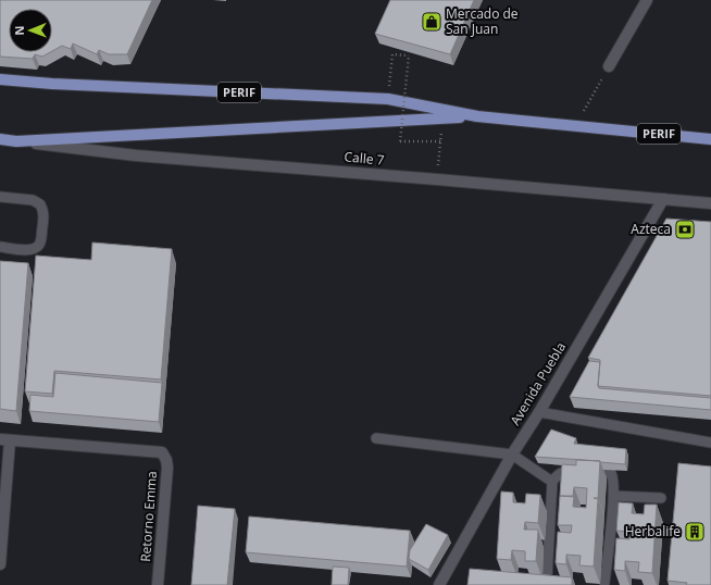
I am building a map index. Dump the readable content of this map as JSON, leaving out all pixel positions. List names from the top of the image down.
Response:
{
  "streets": {
    "main road": ["PERIF", "Calle 7"],
    "street": ["Avenida Puebla", "Retorno Emma"]
  },
  "crossings": [
    ["Calle 7", "Avenida Puebla"]
  ],
  "places": {
    "shop": ["Mercado de San Juan"],
    "bank": ["Azteca"],
    "building": ["Herbalife"]
  },
  "north": "left"
}
